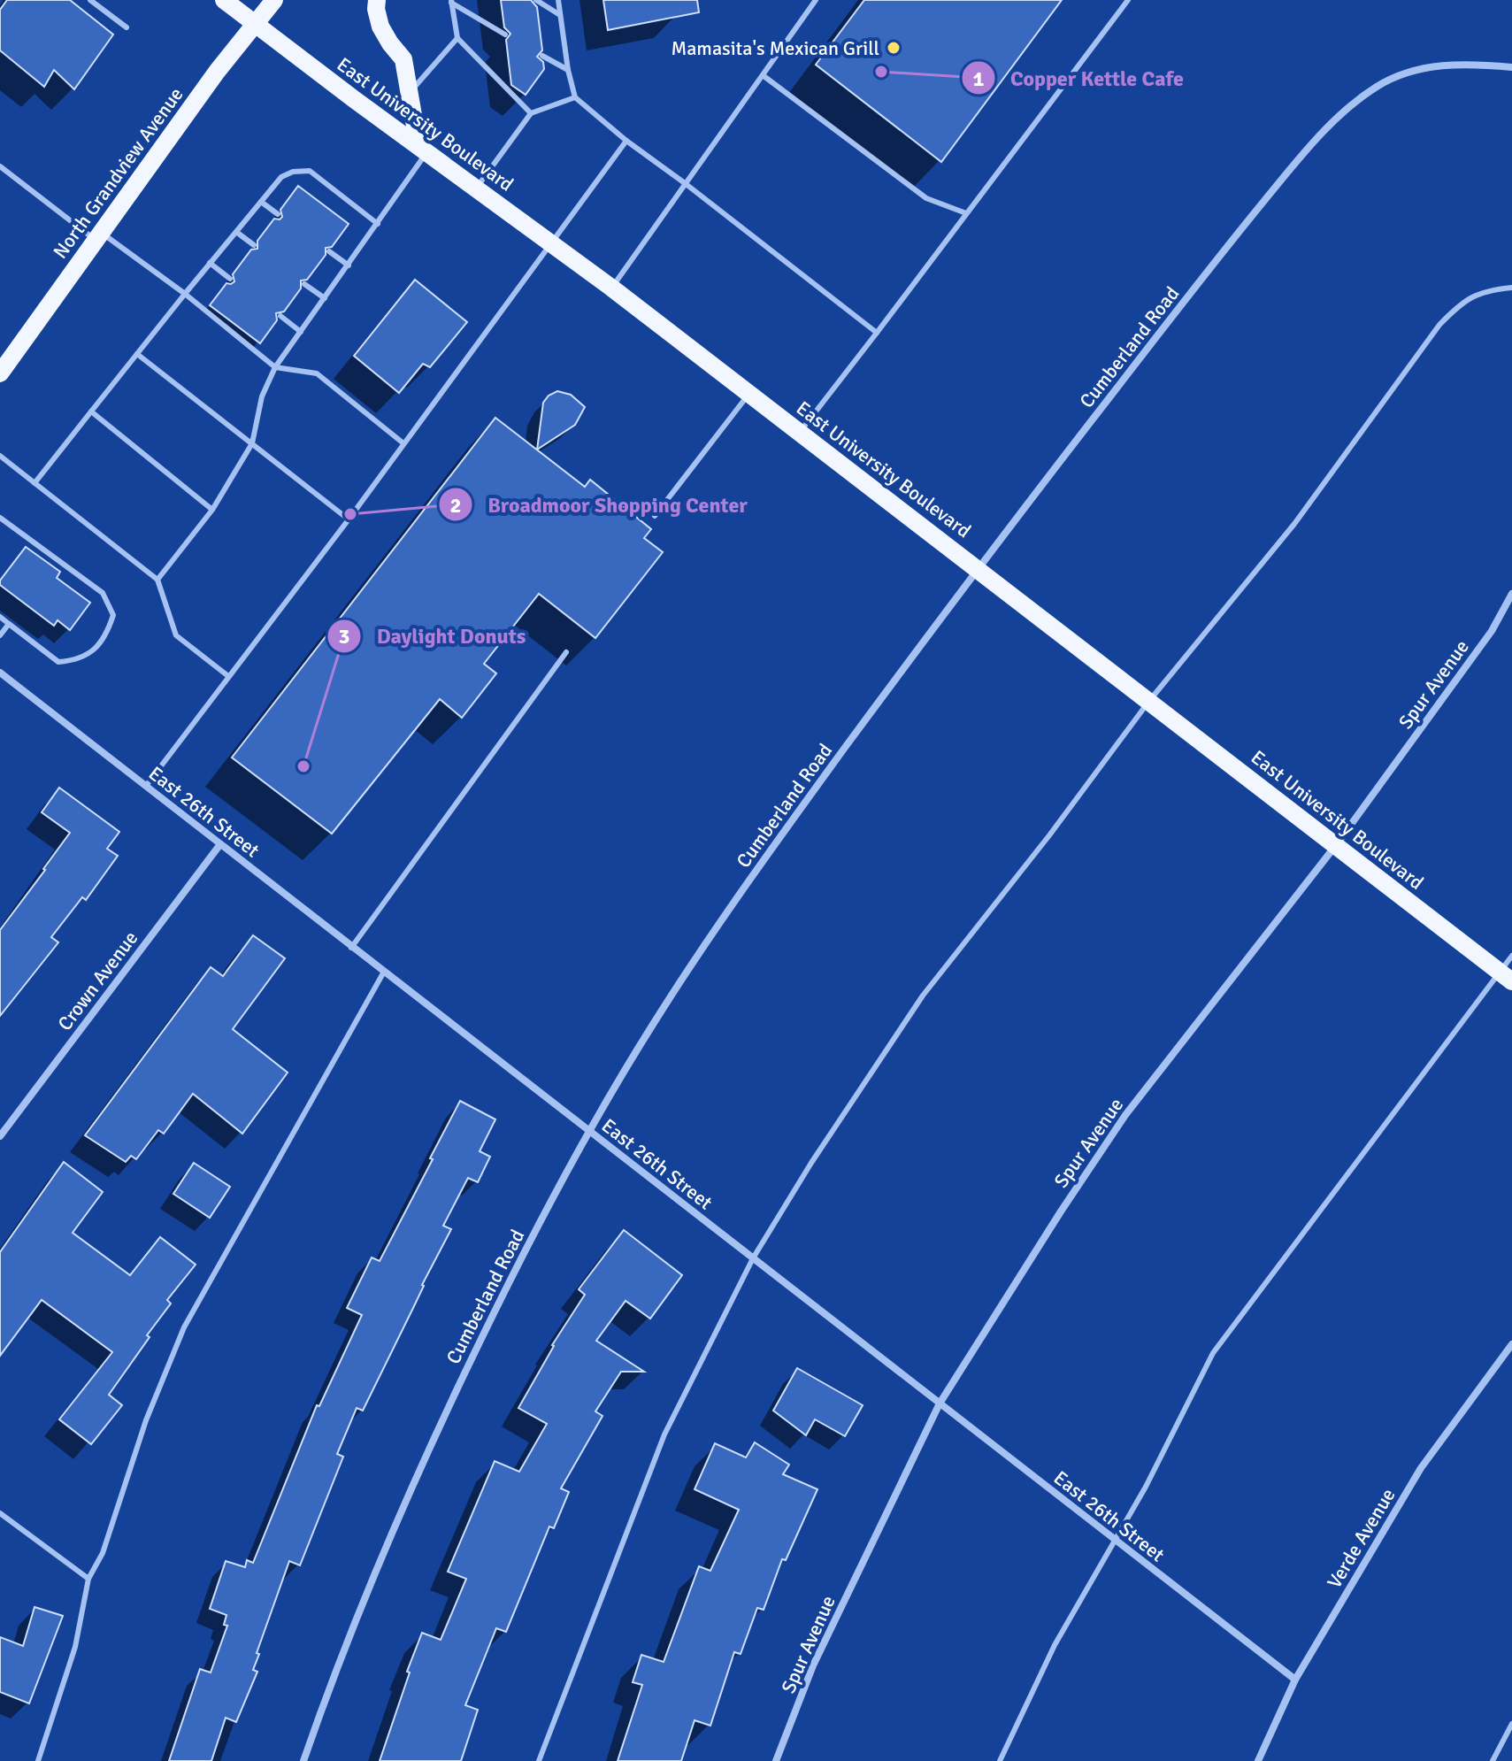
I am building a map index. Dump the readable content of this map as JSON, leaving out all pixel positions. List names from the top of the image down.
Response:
{
  "streets": {
    "main road": ["East University Boulevard", "North Grandview Avenue"],
    "street": [
      "Cumberland Road",
      "Spur Avenue",
      "East 26th Street",
      "Crown Avenue",
      "Verde Avenue"
    ]
  },
  "crossings": [
    ["East University Boulevard", "North Grandview Avenue"],
    ["East University Boulevard", "Cumberland Road"],
    ["East University Boulevard", "Spur Avenue"],
    ["Cumberland Road", "East 26th Street"],
    ["Spur Avenue", "East 26th Street"],
    ["East 26th Street", "Crown Avenue"],
    ["East 26th Street", "Verde Avenue"]
  ],
  "places": [
    "Mamasita's Mexican Grill",
    "Copper Kettle Cafe",
    "Broadmoor Shopping Center",
    "Daylight Donuts"
  ]
}
